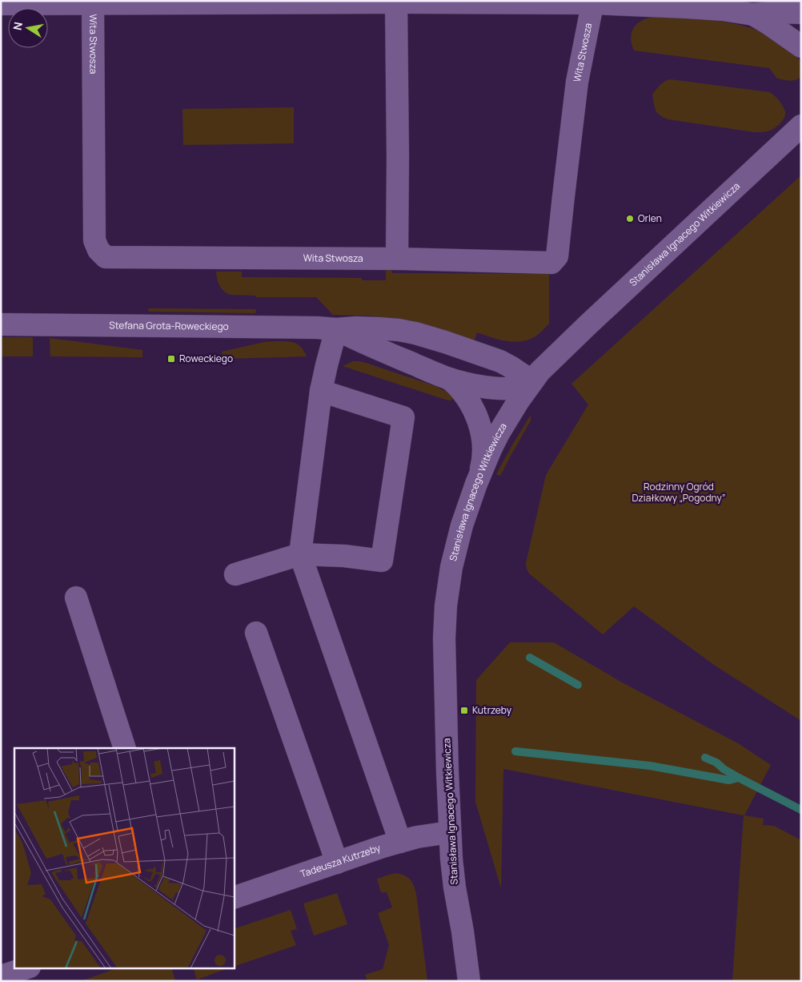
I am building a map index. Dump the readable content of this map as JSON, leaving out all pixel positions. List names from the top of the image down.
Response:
{
  "streets": {
    "street": [
      "Wita Stwosza",
      "Stanisława Ignacego Witkiewicza",
      "Stefana Grota-Roweckiego",
      "Tadeusza Kutrzeby"
    ]
  },
  "crossings": [
    ["Stanisława Ignacego Witkiewicza", "Stefana Grota-Roweckiego"],
    ["Stanisława Ignacego Witkiewicza", "Tadeusza Kutrzeby"]
  ],
  "parks": ["Rodzinny Ogród Działkowy „Pogodny”"],
  "places": {
    "other": ["Orlen"],
    "transit": ["Roweckiego", "Kutrzeby"]
  },
  "north": "left"
}
